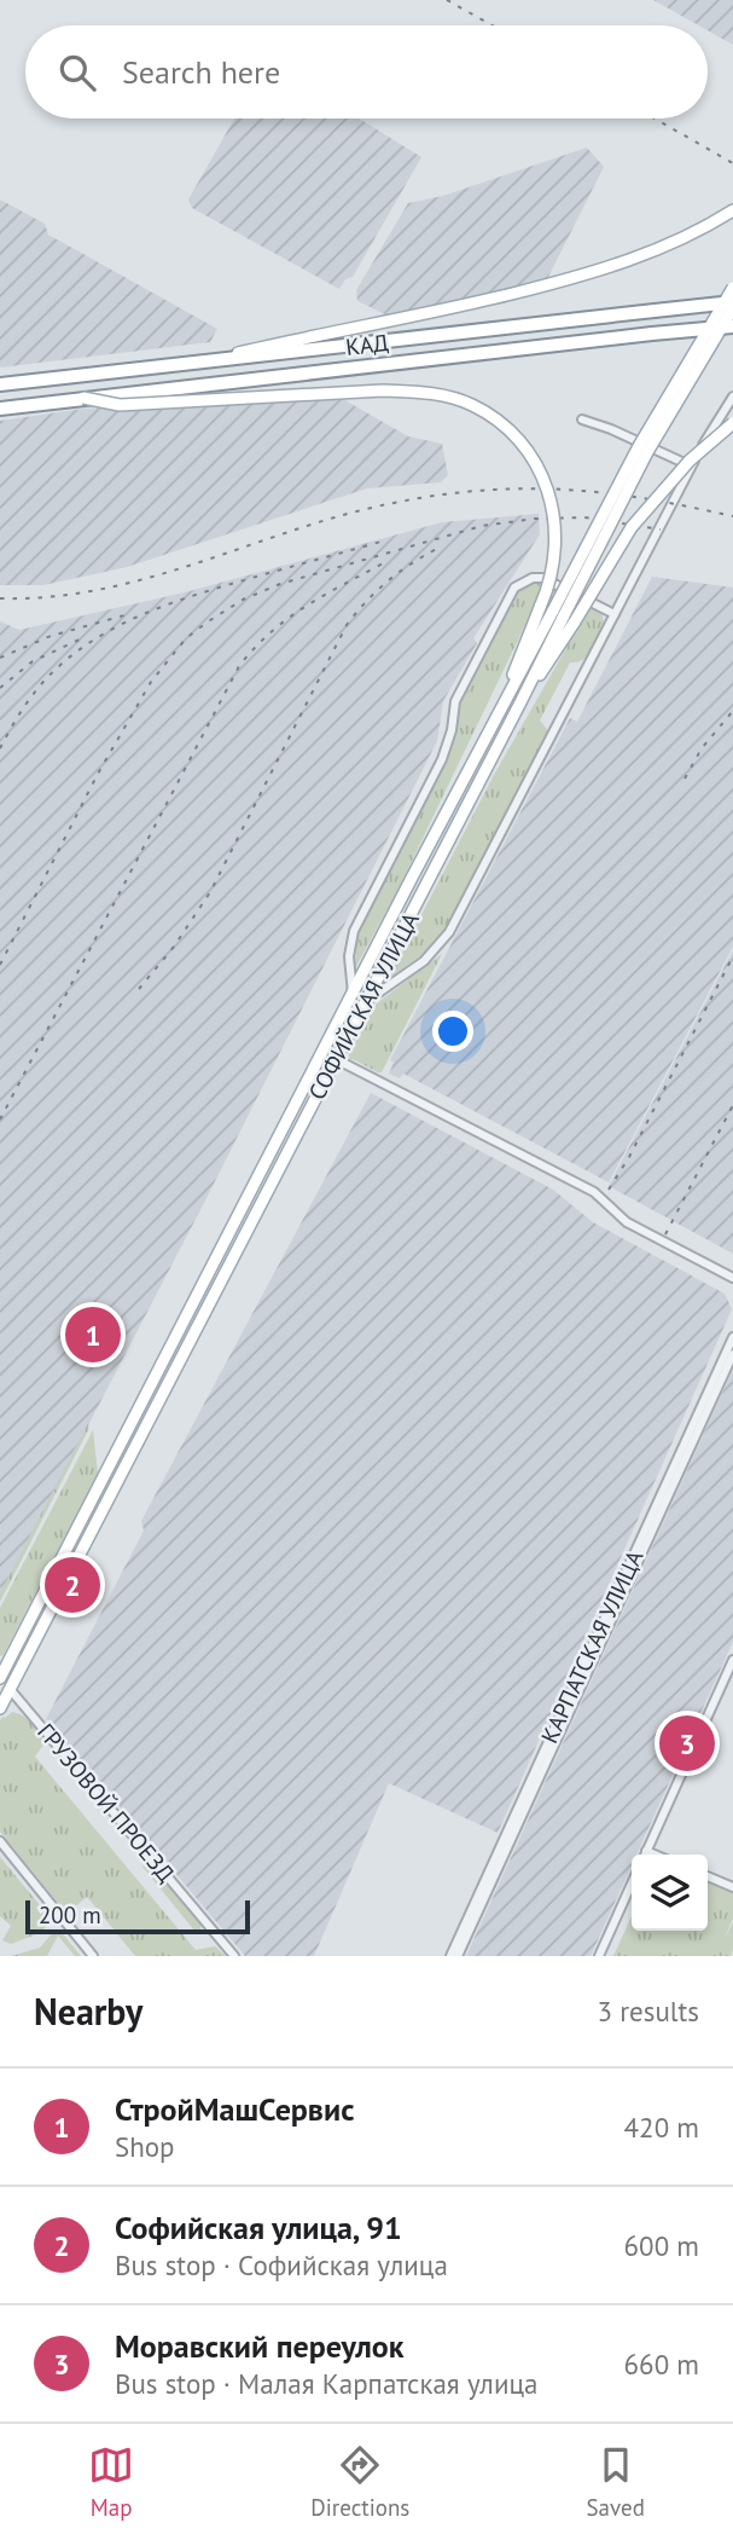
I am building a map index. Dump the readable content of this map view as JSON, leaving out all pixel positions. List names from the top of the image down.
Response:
{
  "streets": {
    "highway": ["КАД"],
    "main road": ["СОФИЙСКАЯ УЛИЦА"],
    "street": ["КАРПАТСКАЯ УЛИЦА", "ГРУЗОВОЙ ПРОЕЗД"]
  },
  "crossings": [
    ["СОФИЙСКАЯ УЛИЦА", "ГРУЗОВОЙ ПРОЕЗД"]
  ],
  "scale_bar": "200 m",
  "page": {
    "search": "Search here",
    "pins": ["1", "2", "3"],
    "scale": "200 m",
    "heading": ["Nearby", "3 results"],
    "list": [
      {
        "mark": "1",
        "name": "СтройМашСервис",
        "note": "Shop",
        "value": "420 m"
      },
      {
        "mark": "2",
        "name": "Софийская улица, 91",
        "note": "Bus stop · Софийская улица",
        "value": "600 m"
      },
      {
        "mark": "3",
        "name": "Моравский переулок",
        "note": "Bus stop · Малая Карпатская улица",
        "value": "660 m"
      }
    ],
    "nav": ["Map", "Directions", "Saved"]
  }
}
